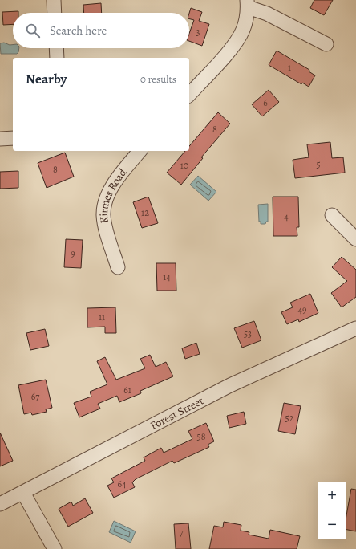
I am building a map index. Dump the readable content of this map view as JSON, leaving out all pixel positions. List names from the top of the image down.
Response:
{
  "streets": {
    "street": ["Kirmes Road", "Forest Street"]
  },
  "house_numbers": [
    "3",
    "1",
    "6",
    "8",
    "5",
    "10",
    "8",
    "12",
    "4",
    "9",
    "14",
    "49",
    "11",
    "53",
    "61",
    "67",
    "52",
    "58",
    "64",
    "7"
  ],
  "page": {
    "search": "Search here",
    "heading": ["Nearby", "0 results"],
    "map_buttons": ["+", "−"]
  }
}
